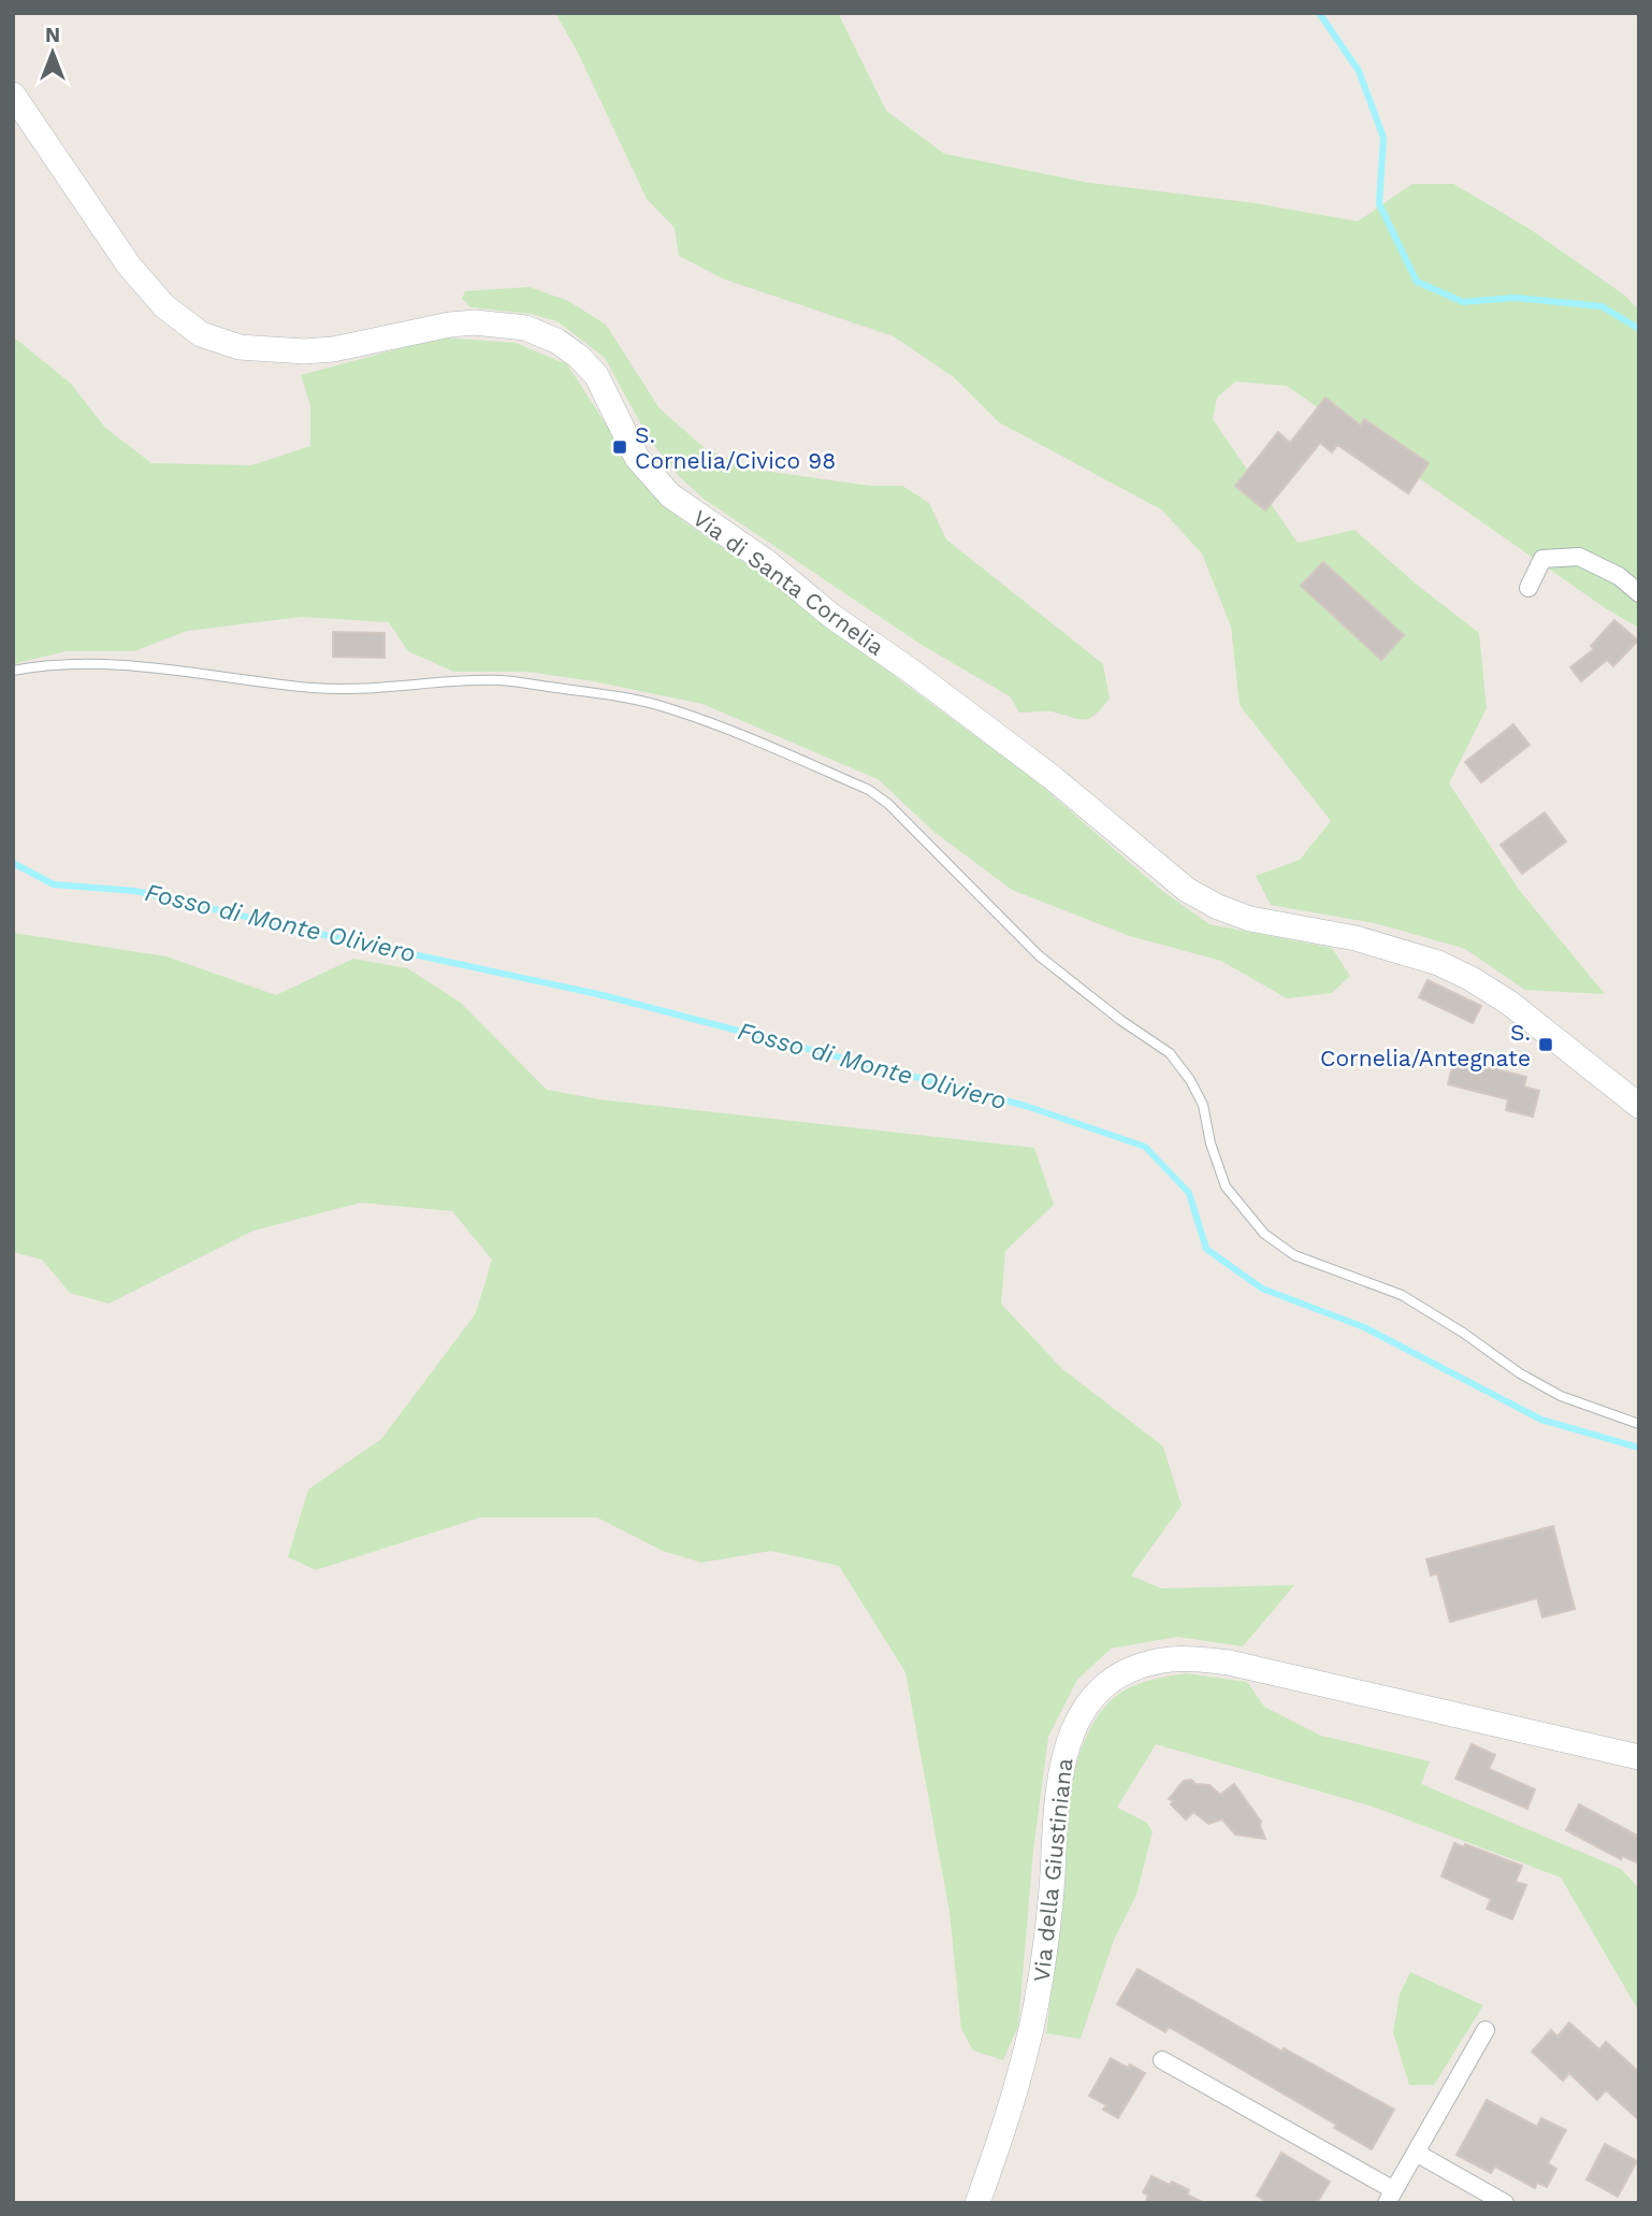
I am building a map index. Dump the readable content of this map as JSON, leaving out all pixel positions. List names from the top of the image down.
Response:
{
  "streets": {
    "street": ["Via di Santa Cornelia", "Via della Giustiniana"]
  },
  "water": ["Fosso di Monte Oliviero"],
  "places": {
    "transit": ["S. Cornelia/Civico 98", "S. Cornelia/Antegnate"]
  },
  "north": "top"
}
